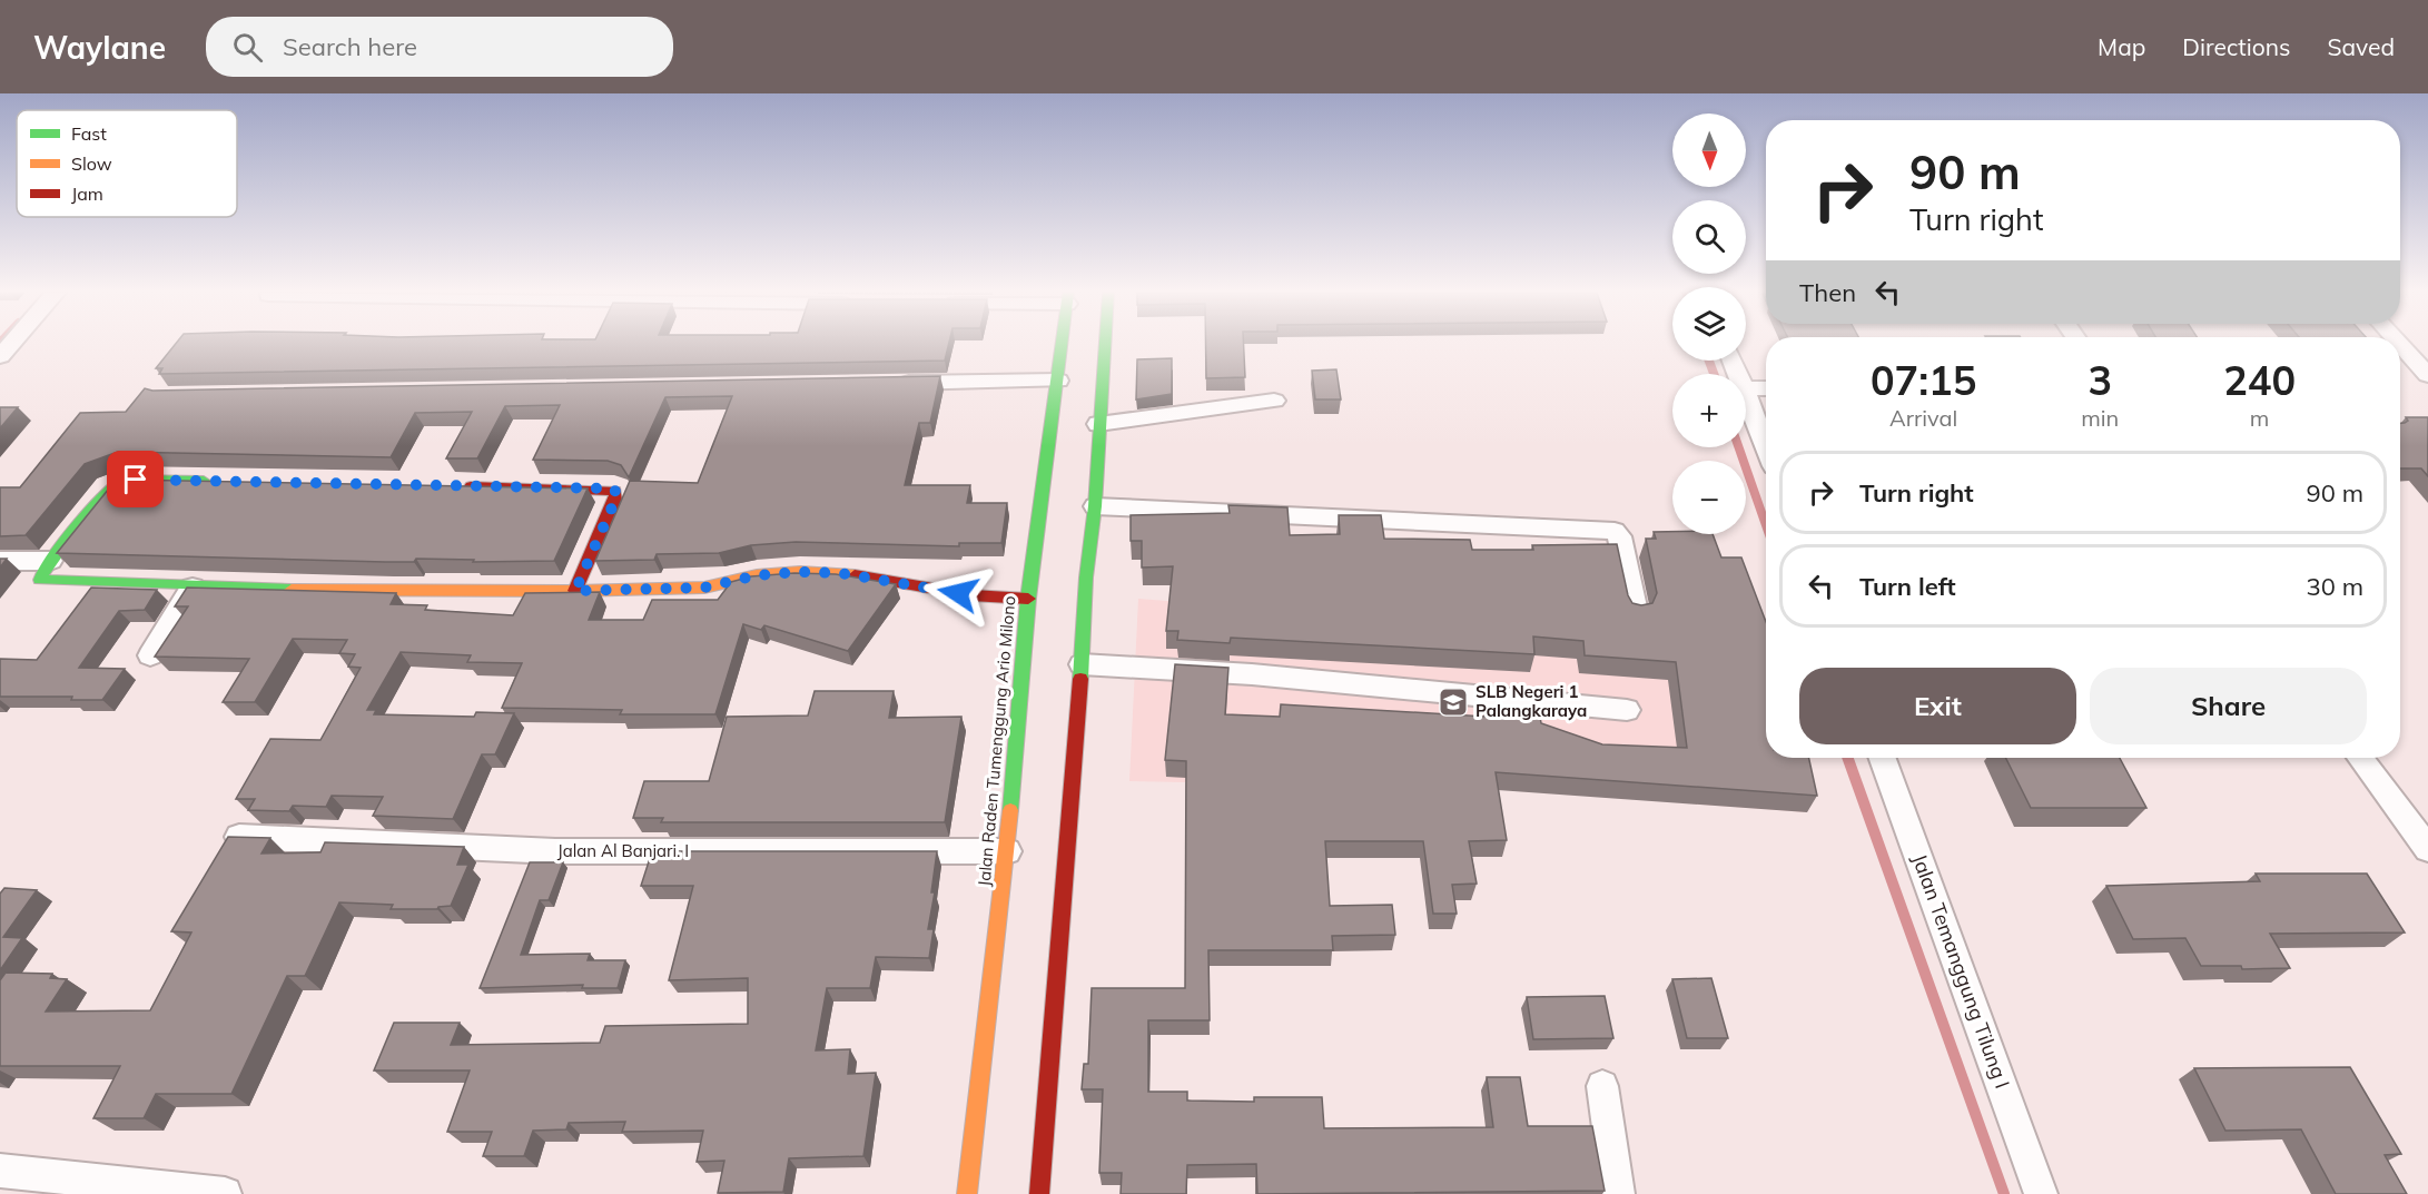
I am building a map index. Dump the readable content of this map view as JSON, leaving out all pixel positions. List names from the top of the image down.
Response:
{
  "streets": {
    "main road": ["Jalan Raden Tumenggung Ario Milono"],
    "street": ["Jalan Al Banjari. I", "Jalan Temanggung Tilung I"]
  },
  "crossings": [
    ["Jalan Raden Tumenggung Ario Milono", "Jalan Al Banjari. I"]
  ],
  "places": {
    "school or university": ["SLB Negeri 1 Palangkaraya"]
  },
  "legend": ["Fast", "Slow", "Jam"],
  "north": "bottom",
  "page": {
    "header": "Waylane",
    "search": "Search here",
    "nav": ["Map", "Directions", "Saved"],
    "map_buttons": ["+", "−"],
    "turn": ["90 m", "Turn right"],
    "then": "Then",
    "eta": [
      "07:15",
      "Arrival",
      "3",
      "min",
      "240",
      "m"
    ],
    "list": [
      {
        "name": "Turn right",
        "value": "90 m"
      },
      {
        "name": "Turn left",
        "value": "30 m"
      }
    ],
    "buttons": ["Exit", "Share"]
  }
}
